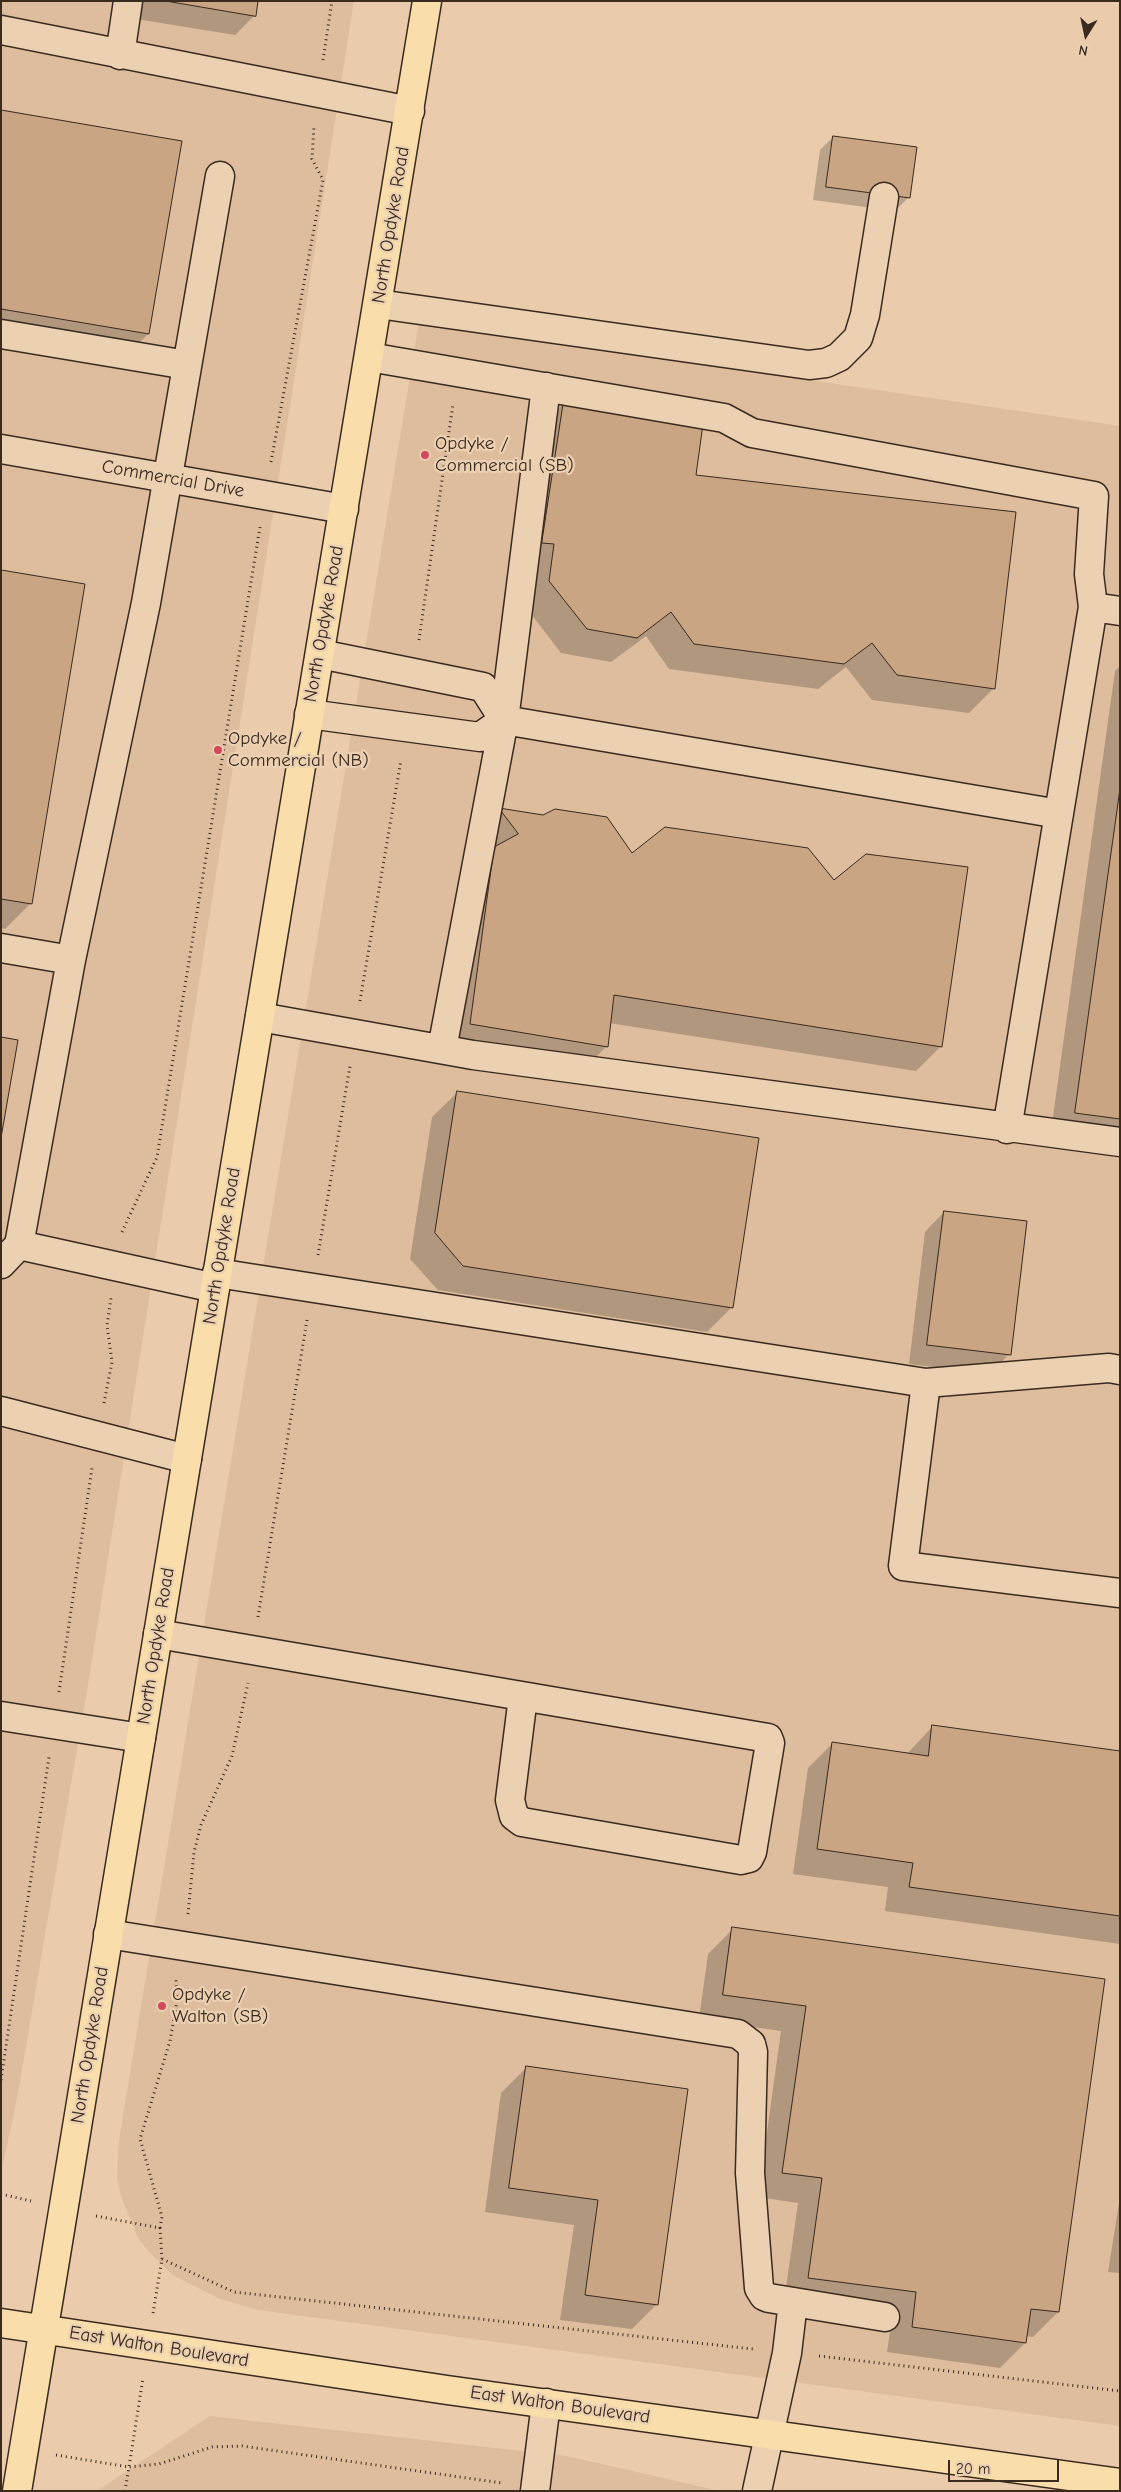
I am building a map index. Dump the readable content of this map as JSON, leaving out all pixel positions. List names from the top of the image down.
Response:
{
  "streets": {
    "main road": ["North Opdyke Road", "East Walton Boulevard"],
    "street": ["Commercial Drive"]
  },
  "crossings": [
    ["North Opdyke Road", "Commercial Drive"],
    ["North Opdyke Road", "East Walton Boulevard"]
  ],
  "places": ["Opdyke / Commercial (SB)", "Opdyke / Commercial (NB)", "Opdyke / Walton (SB)"],
  "scale_bar": "20 m",
  "north": "bottom"
}
